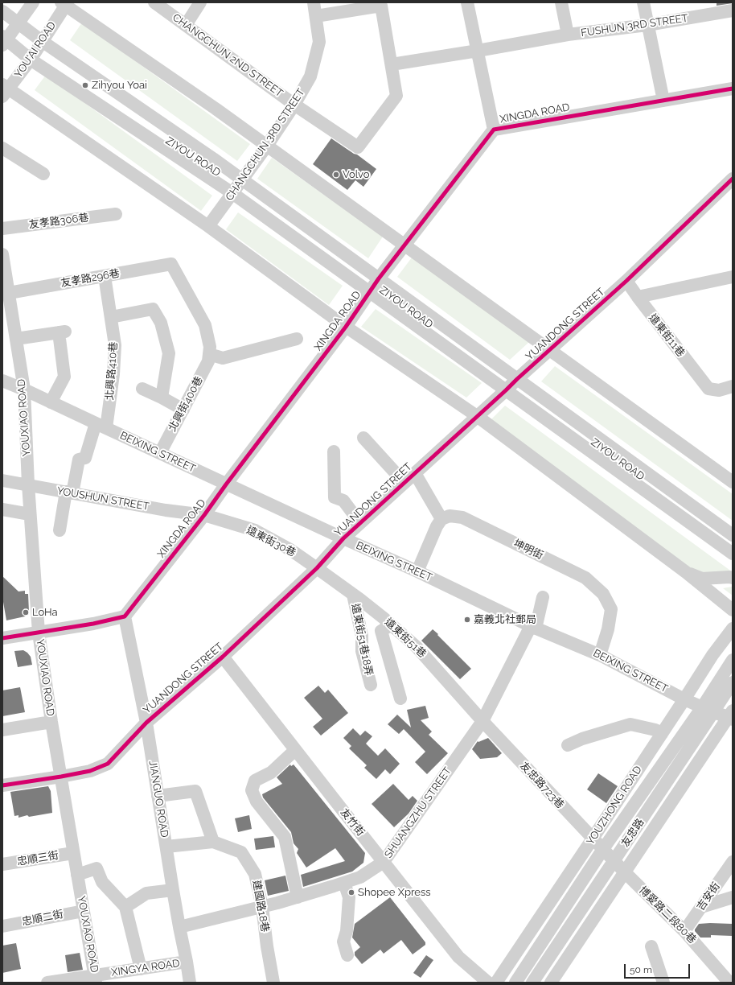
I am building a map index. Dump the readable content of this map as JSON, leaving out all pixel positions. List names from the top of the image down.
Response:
{
  "streets": {
    "street": [
      "FUSHUN 3RD STREET",
      "YOU'AI ROAD",
      "CHANGCHUN 2ND STREET",
      "XINGDA ROAD",
      "CHANGCHUN 3RD STREET",
      "ZIYOU ROAD",
      "友孝路306巷",
      "友孝路296巷",
      "YUANDONG STREET",
      "遠東街11巷",
      "北興路410巷",
      "北興街400巷",
      "YOUXIAO ROAD",
      "BEIXING STREET",
      "YOUSHUN STREET",
      "遠東街30巷",
      "坤明街",
      "遠東街51巷",
      "遠東街51巷18弄",
      "友忠路723巷",
      "JIANGUO ROAD",
      "YOUZHONG ROAD",
      "SHUANGZHU STREET",
      "友竹街",
      "友忠路",
      "忠順三街",
      "吉安街",
      "建國路18巷",
      "博愛路二段80巷",
      "忠順二街",
      "XINGYA ROAD"
    ]
  },
  "crossings": [
    ["YOU'AI ROAD", "ZIYOU ROAD"],
    ["CHANGCHUN 2ND STREET", "CHANGCHUN 3RD STREET"],
    ["XINGDA ROAD", "ZIYOU ROAD"],
    ["XINGDA ROAD", "BEIXING STREET"],
    ["XINGDA ROAD", "YOUSHUN STREET"],
    ["XINGDA ROAD", "遠東街30巷"],
    ["XINGDA ROAD", "JIANGUO ROAD"],
    ["CHANGCHUN 3RD STREET", "ZIYOU ROAD"],
    ["ZIYOU ROAD", "YUANDONG STREET"],
    ["友孝路296巷", "北興路410巷"],
    ["友孝路296巷", "北興街400巷"],
    ["友孝路296巷", "YOUXIAO ROAD"],
    ["YUANDONG STREET", "遠東街11巷"],
    ["YUANDONG STREET", "YOUXIAO ROAD"],
    ["YUANDONG STREET", "BEIXING STREET"],
    ["YUANDONG STREET", "遠東街30巷"],
    ["YUANDONG STREET", "遠東街51巷"],
    ["YUANDONG STREET", "JIANGUO ROAD"],
    ["YUANDONG STREET", "友竹街"],
    ["北興路410巷", "BEIXING STREET"],
    ["北興路410巷", "YOUSHUN STREET"],
    ["北興街400巷", "BEIXING STREET"],
    ["YOUXIAO ROAD", "BEIXING STREET"],
    ["YOUXIAO ROAD", "YOUSHUN STREET"],
    ["YOUXIAO ROAD", "忠順三街"],
    ["YOUXIAO ROAD", "忠順二街"],
    ["YOUXIAO ROAD", "XINGYA ROAD"],
    ["BEIXING STREET", "坤明街"],
    ["BEIXING STREET", "YOUZHONG ROAD"],
    ["BEIXING STREET", "SHUANGZHU STREET"],
    ["BEIXING STREET", "友忠路"],
    ["YOUSHUN STREET", "遠東街30巷"],
    ["遠東街30巷", "遠東街51巷"],
    ["遠東街51巷", "遠東街51巷18弄"],
    ["遠東街51巷", "友忠路723巷"],
    ["遠東街51巷", "SHUANGZHU STREET"],
    ["友忠路723巷", "YOUZHONG ROAD"],
    ["友忠路723巷", "SHUANGZHU STREET"],
    ["友忠路723巷", "博愛路二段80巷"],
    ["JIANGUO ROAD", "SHUANGZHU STREET"],
    ["JIANGUO ROAD", "建國路18巷"],
    ["JIANGUO ROAD", "XINGYA ROAD"],
    ["YOUZHONG ROAD", "友忠路"],
    ["YOUZHONG ROAD", "博愛路二段80巷"],
    ["SHUANGZHU STREET", "友竹街"],
    ["SHUANGZHU STREET", "建國路18巷"],
    ["友忠路", "博愛路二段80巷"],
    ["吉安街", "博愛路二段80巷"]
  ],
  "places": [
    "Zihyou Yoai",
    "Volvo",
    "LoHa",
    "嘉義北社郵局",
    "Shopee Xpress"
  ],
  "scale_bar": "50 m"
}
